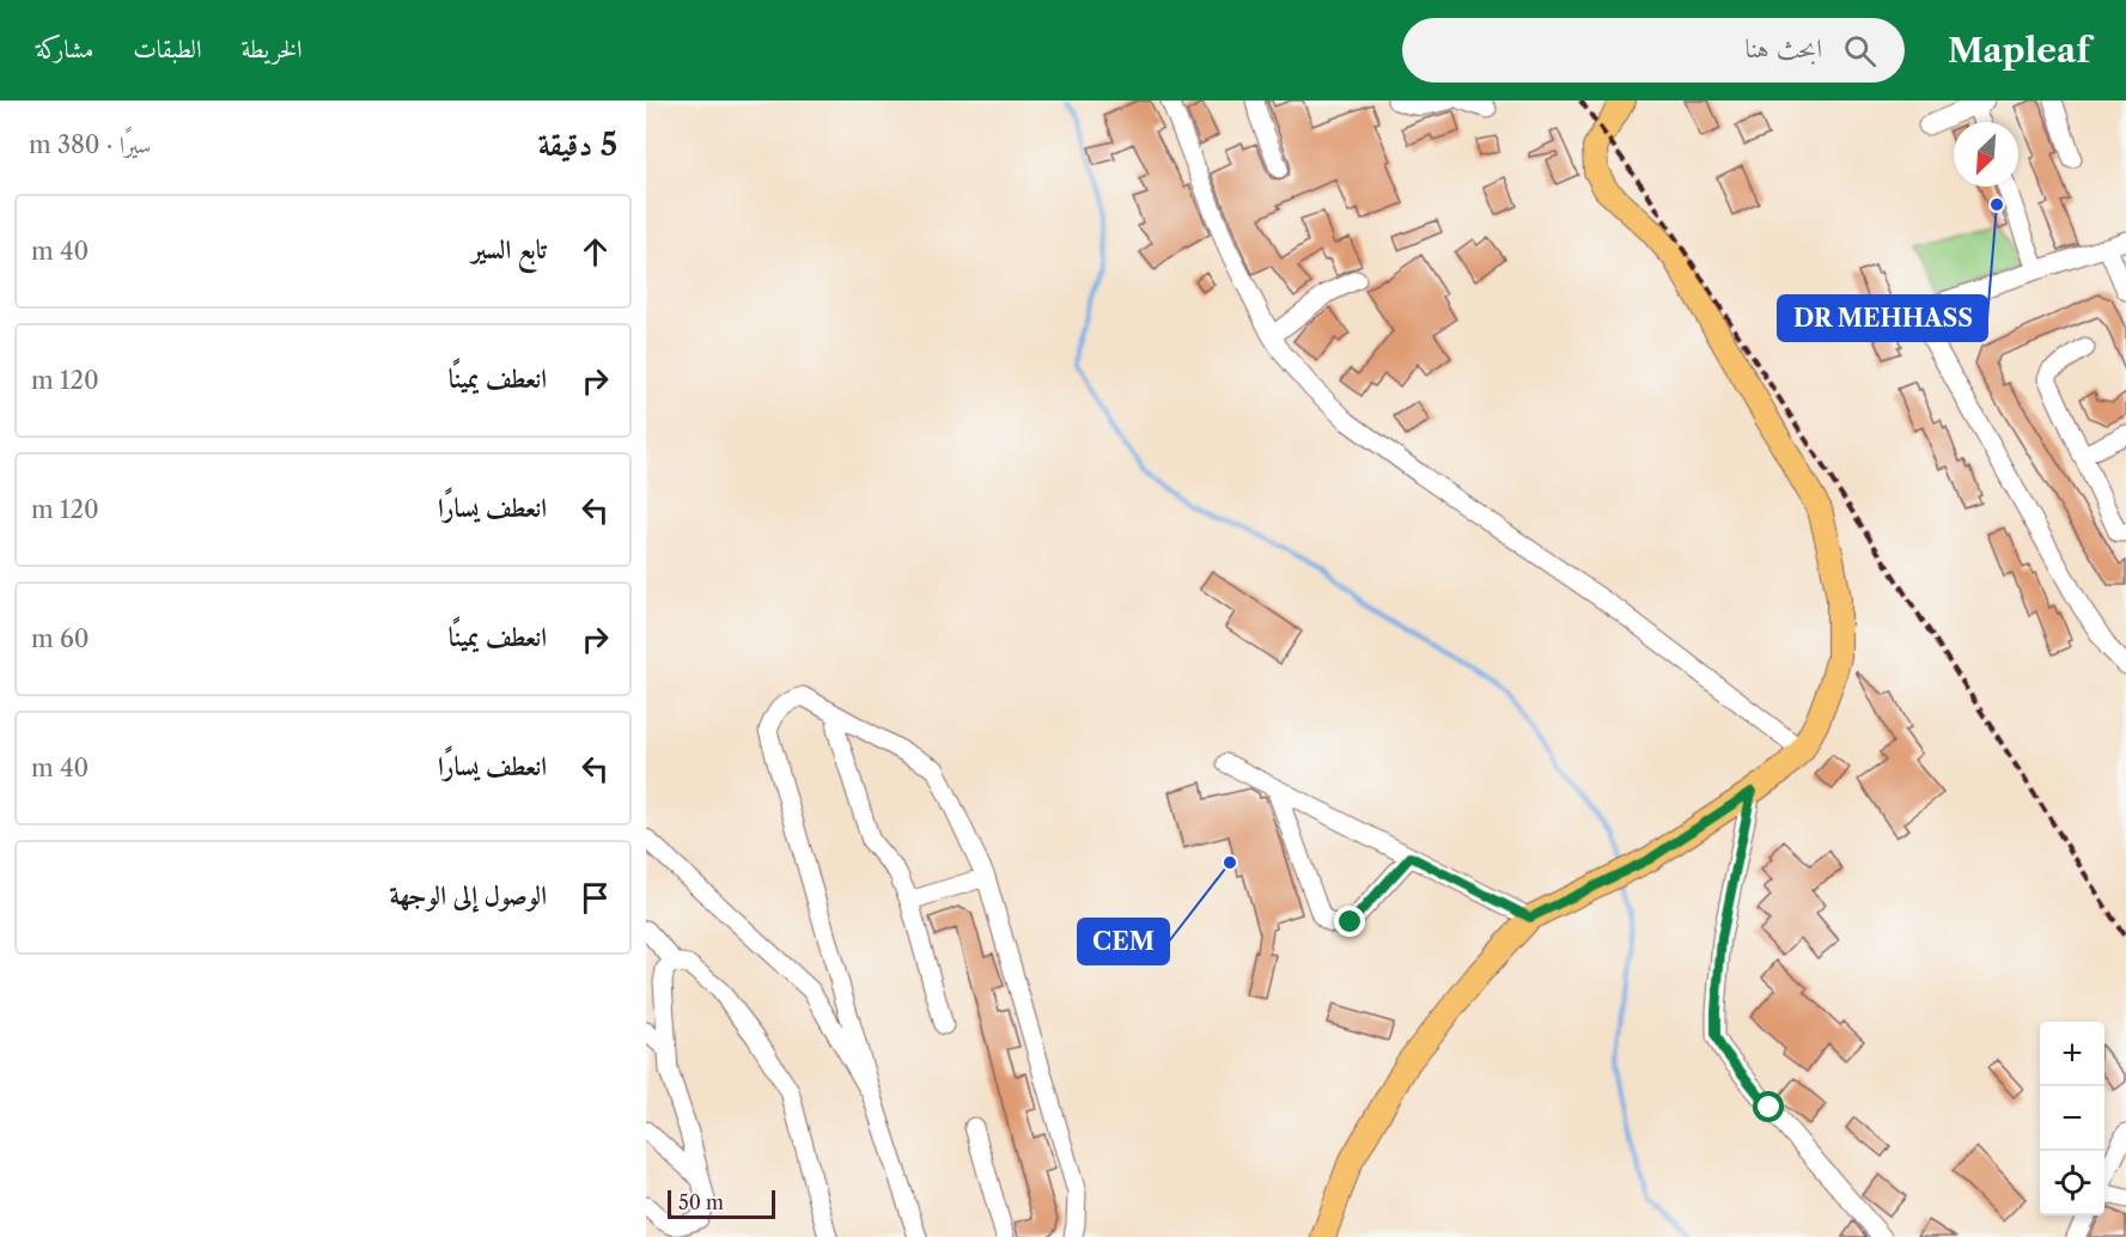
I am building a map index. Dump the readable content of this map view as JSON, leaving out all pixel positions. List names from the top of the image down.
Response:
{
  "places": ["DR MEHHASS", "CEM"],
  "scale_bar": "50 m",
  "north": "bottom left",
  "page": {
    "header": "Mapleaf",
    "search": "ابحث هنا",
    "nav": ["الخريطة", "الطبقات", "مشاركة"],
    "heading": ["5 دقيقة", "سيرًا · 380 m"],
    "list": [
      ["تابع السير", "40 m"],
      ["انعطف يمينًا", "120 m"],
      ["انعطف يسارًا", "120 m"],
      ["انعطف يمينًا", "60 m"],
      ["انعطف يسارًا", "40 m"],
      "الوصول إلى الوجهة"
    ],
    "map_buttons": ["+", "−"],
    "scale": "50 m"
  }
}
